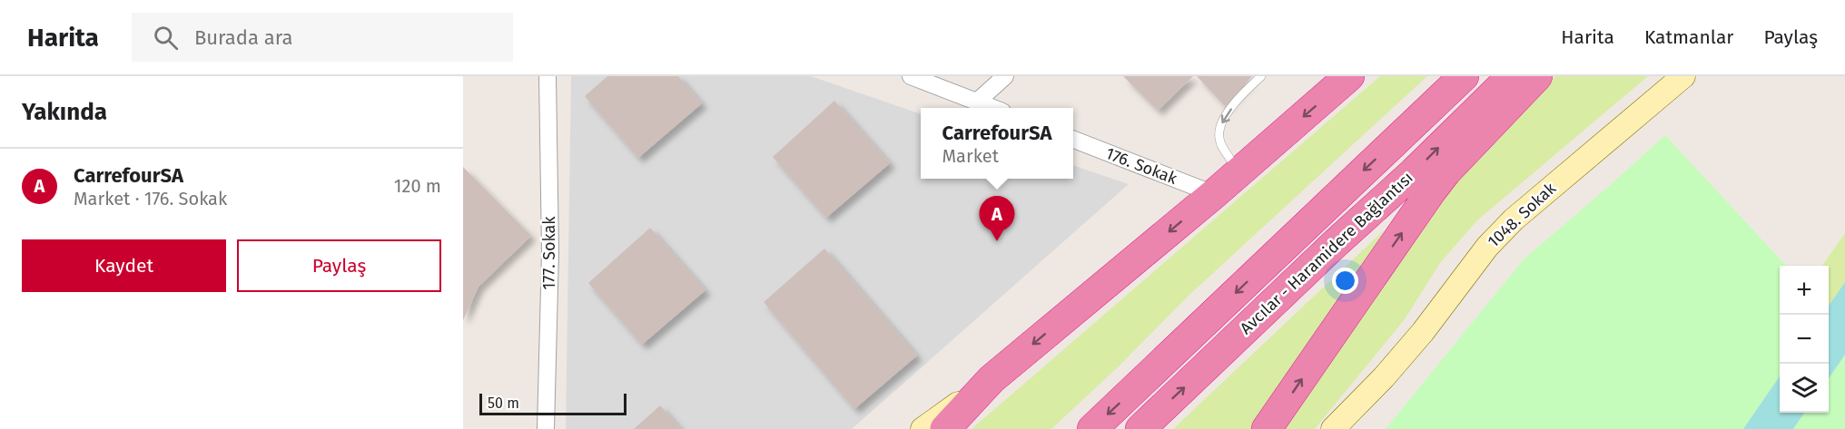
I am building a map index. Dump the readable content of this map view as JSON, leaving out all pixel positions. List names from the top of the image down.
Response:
{
  "streets": {
    "highway": ["Avcılar - Haramidere Bağlantısı"],
    "main road": ["1048. Sokak"],
    "street": ["176. Sokak", "177. Sokak"]
  },
  "scale_bar": "50 m",
  "page": {
    "header": "Harita",
    "search": "Burada ara",
    "nav": ["Harita", "Katmanlar", "Paylaş"],
    "heading": "Yakında",
    "popup": ["CarrefourSA", "Market"],
    "list": [
      {
        "mark": "A",
        "name": "CarrefourSA",
        "note": "Market · 176. Sokak",
        "value": "120 m"
      }
    ],
    "pins": "A",
    "buttons": ["Kaydet", "Paylaş"],
    "map_buttons": ["+", "−"],
    "scale": "50 m"
  }
}
